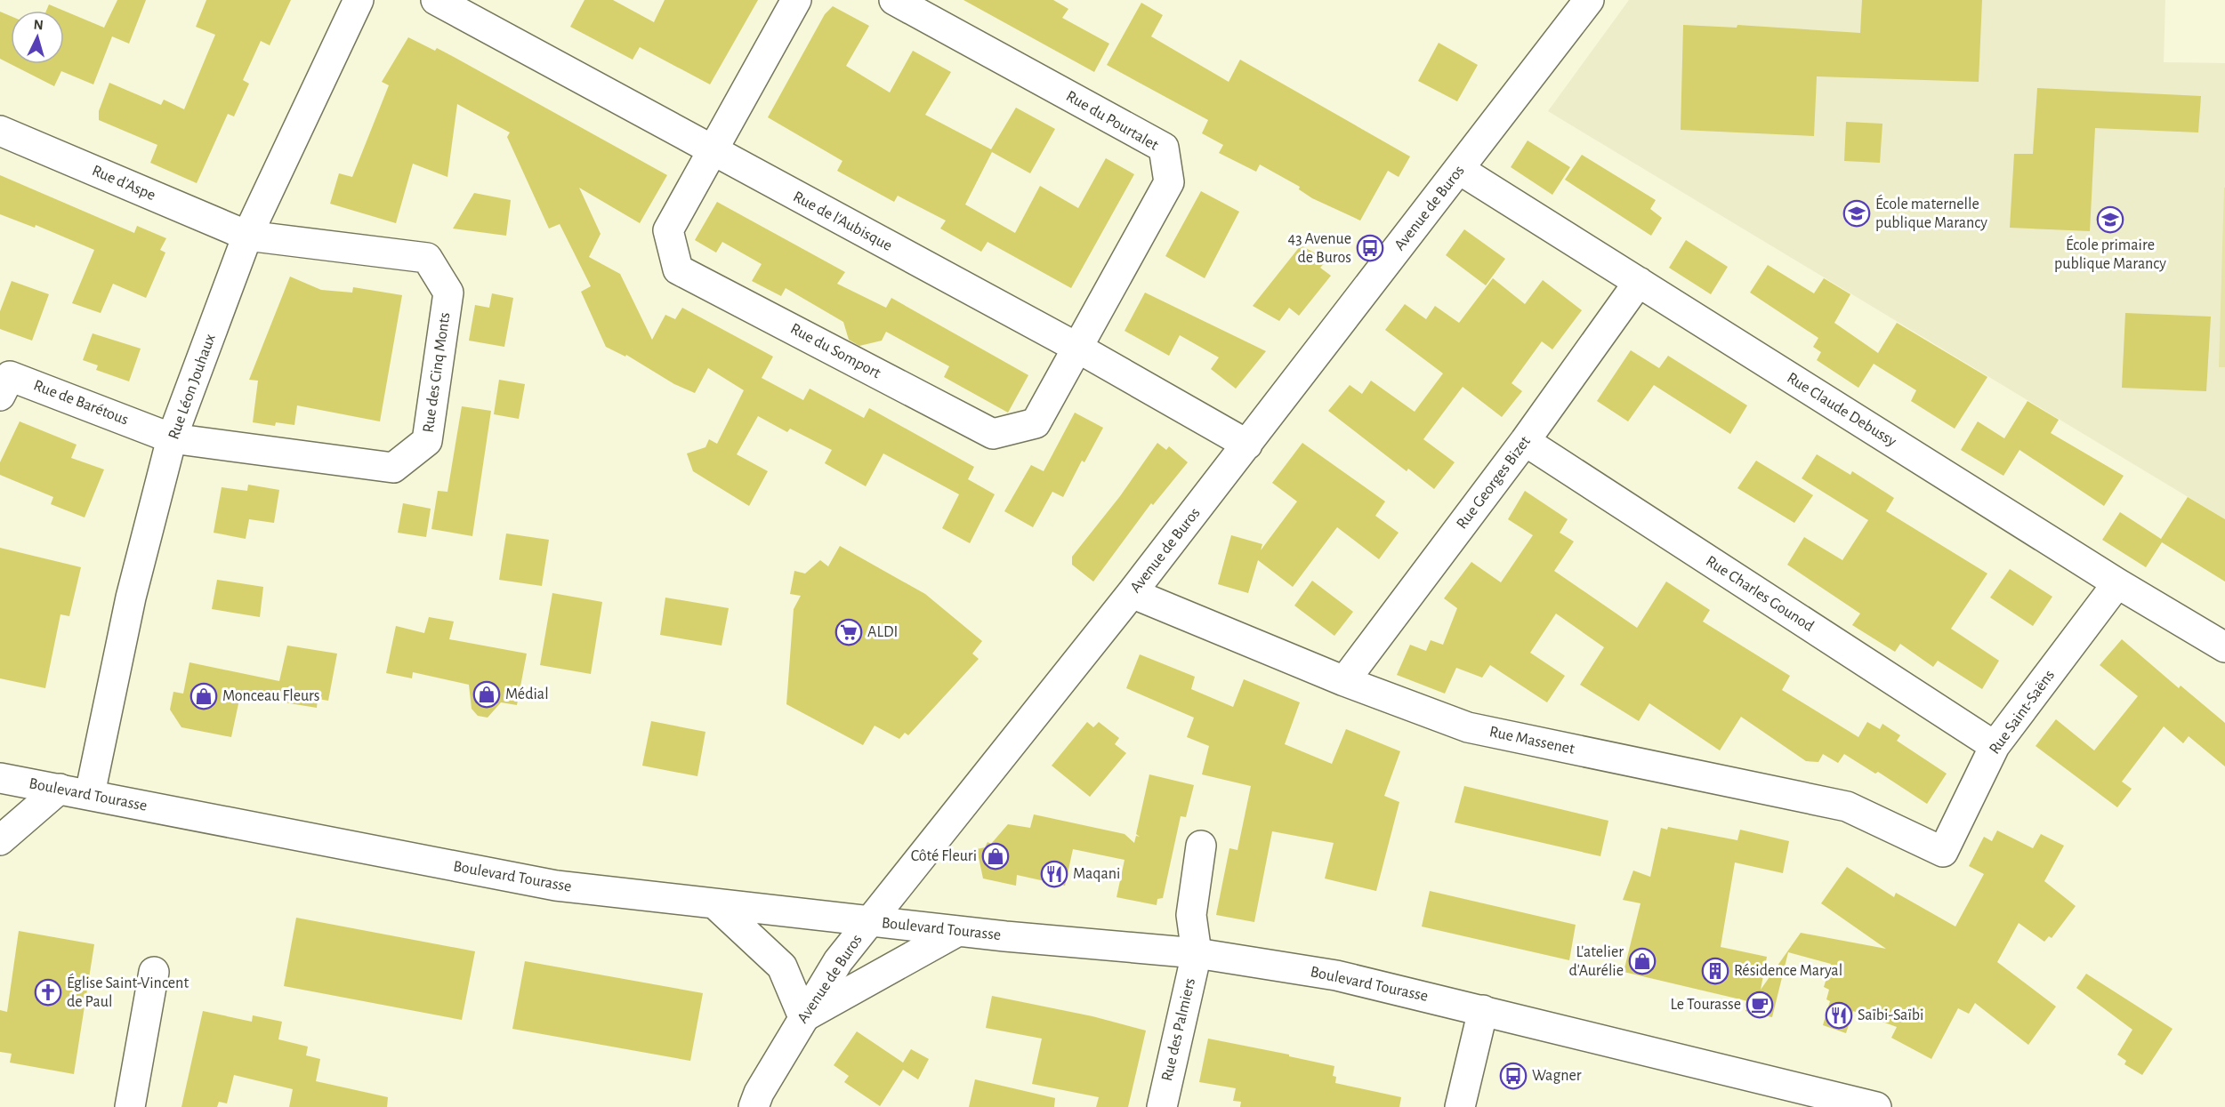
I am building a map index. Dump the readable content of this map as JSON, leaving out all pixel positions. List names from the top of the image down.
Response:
{
  "streets": {
    "street": [
      "Rue du Pourtalet",
      "Rue d'Aspe",
      "Avenue de Buros",
      "Rue de l'Aubisque",
      "Rue du Somport",
      "Rue des Cinq Monts",
      "Rue Léon Jouhaux",
      "Rue de Barétous",
      "Rue Claude Debussy",
      "Rue Georges Bizet",
      "Rue Charles Gounod",
      "Rue Saint-Saëns",
      "Rue Massenet",
      "Boulevard Tourasse",
      "Rue des Palmiers"
    ]
  },
  "crossings": [
    ["Rue du Pourtalet", "Rue de l'Aubisque"],
    ["Rue du Pourtalet", "Rue du Somport"],
    ["Rue d'Aspe", "Rue des Cinq Monts"],
    ["Rue d'Aspe", "Rue Léon Jouhaux"],
    ["Avenue de Buros", "Rue de l'Aubisque"],
    ["Avenue de Buros", "Rue Claude Debussy"],
    ["Avenue de Buros", "Rue Massenet"],
    ["Avenue de Buros", "Boulevard Tourasse"],
    ["Rue de l'Aubisque", "Rue du Somport"],
    ["Rue des Cinq Monts", "Rue Léon Jouhaux"],
    ["Rue des Cinq Monts", "Rue de Barétous"],
    ["Rue Léon Jouhaux", "Rue de Barétous"],
    ["Rue Léon Jouhaux", "Boulevard Tourasse"],
    ["Rue Claude Debussy", "Rue Georges Bizet"],
    ["Rue Claude Debussy", "Rue Saint-Saëns"],
    ["Rue Georges Bizet", "Rue Charles Gounod"],
    ["Rue Georges Bizet", "Rue Massenet"],
    ["Rue Charles Gounod", "Rue Saint-Saëns"],
    ["Rue Saint-Saëns", "Rue Massenet"],
    ["Boulevard Tourasse", "Rue des Palmiers"]
  ],
  "places": {
    "school or university": ["École maternelle publique Marancy", "École primaire publique Marancy"],
    "bus stop": ["43 Avenue de Buros", "Wagner"],
    "supermarket": ["ALDI"],
    "shop": [
      "Médial",
      "Monceau Fleurs",
      "Côté Fleuri",
      "L'atelier d'Aurélie"
    ],
    "restaurant": ["Maqani", "Saïbi-Saïbi"],
    "building": ["Résidence Maryal"],
    "church": ["Église Saint-Vincent de Paul"],
    "cafe": ["Le Tourasse"]
  },
  "north": "top"
}
